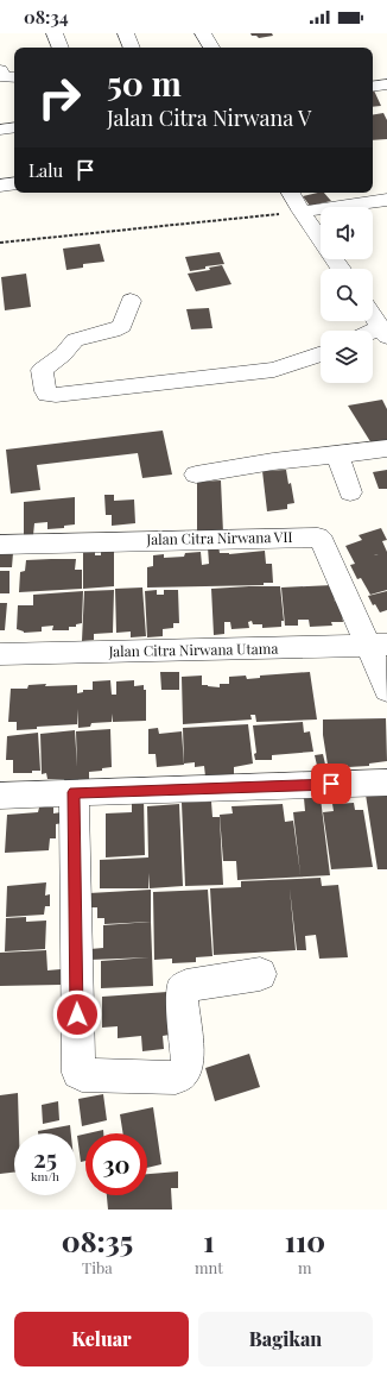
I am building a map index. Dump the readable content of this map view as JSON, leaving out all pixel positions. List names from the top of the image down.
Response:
{
  "streets": {
    "street": ["Jalan Citra Nirwana VII", "Jalan Citra Nirwana Utama"]
  },
  "crossings": [
    ["Jalan Citra Nirwana VII", "Jalan Citra Nirwana Utama"]
  ],
  "page": {
    "status": "08:34",
    "turn": ["50 m", "Jalan Citra Nirwana V"],
    "then": "Lalu",
    "speed": "25 km/h",
    "limit": "30",
    "eta": [
      "08:35",
      "Tiba",
      "1",
      "mnt",
      "110",
      "m"
    ],
    "buttons": ["Keluar", "Bagikan"]
  }
}
